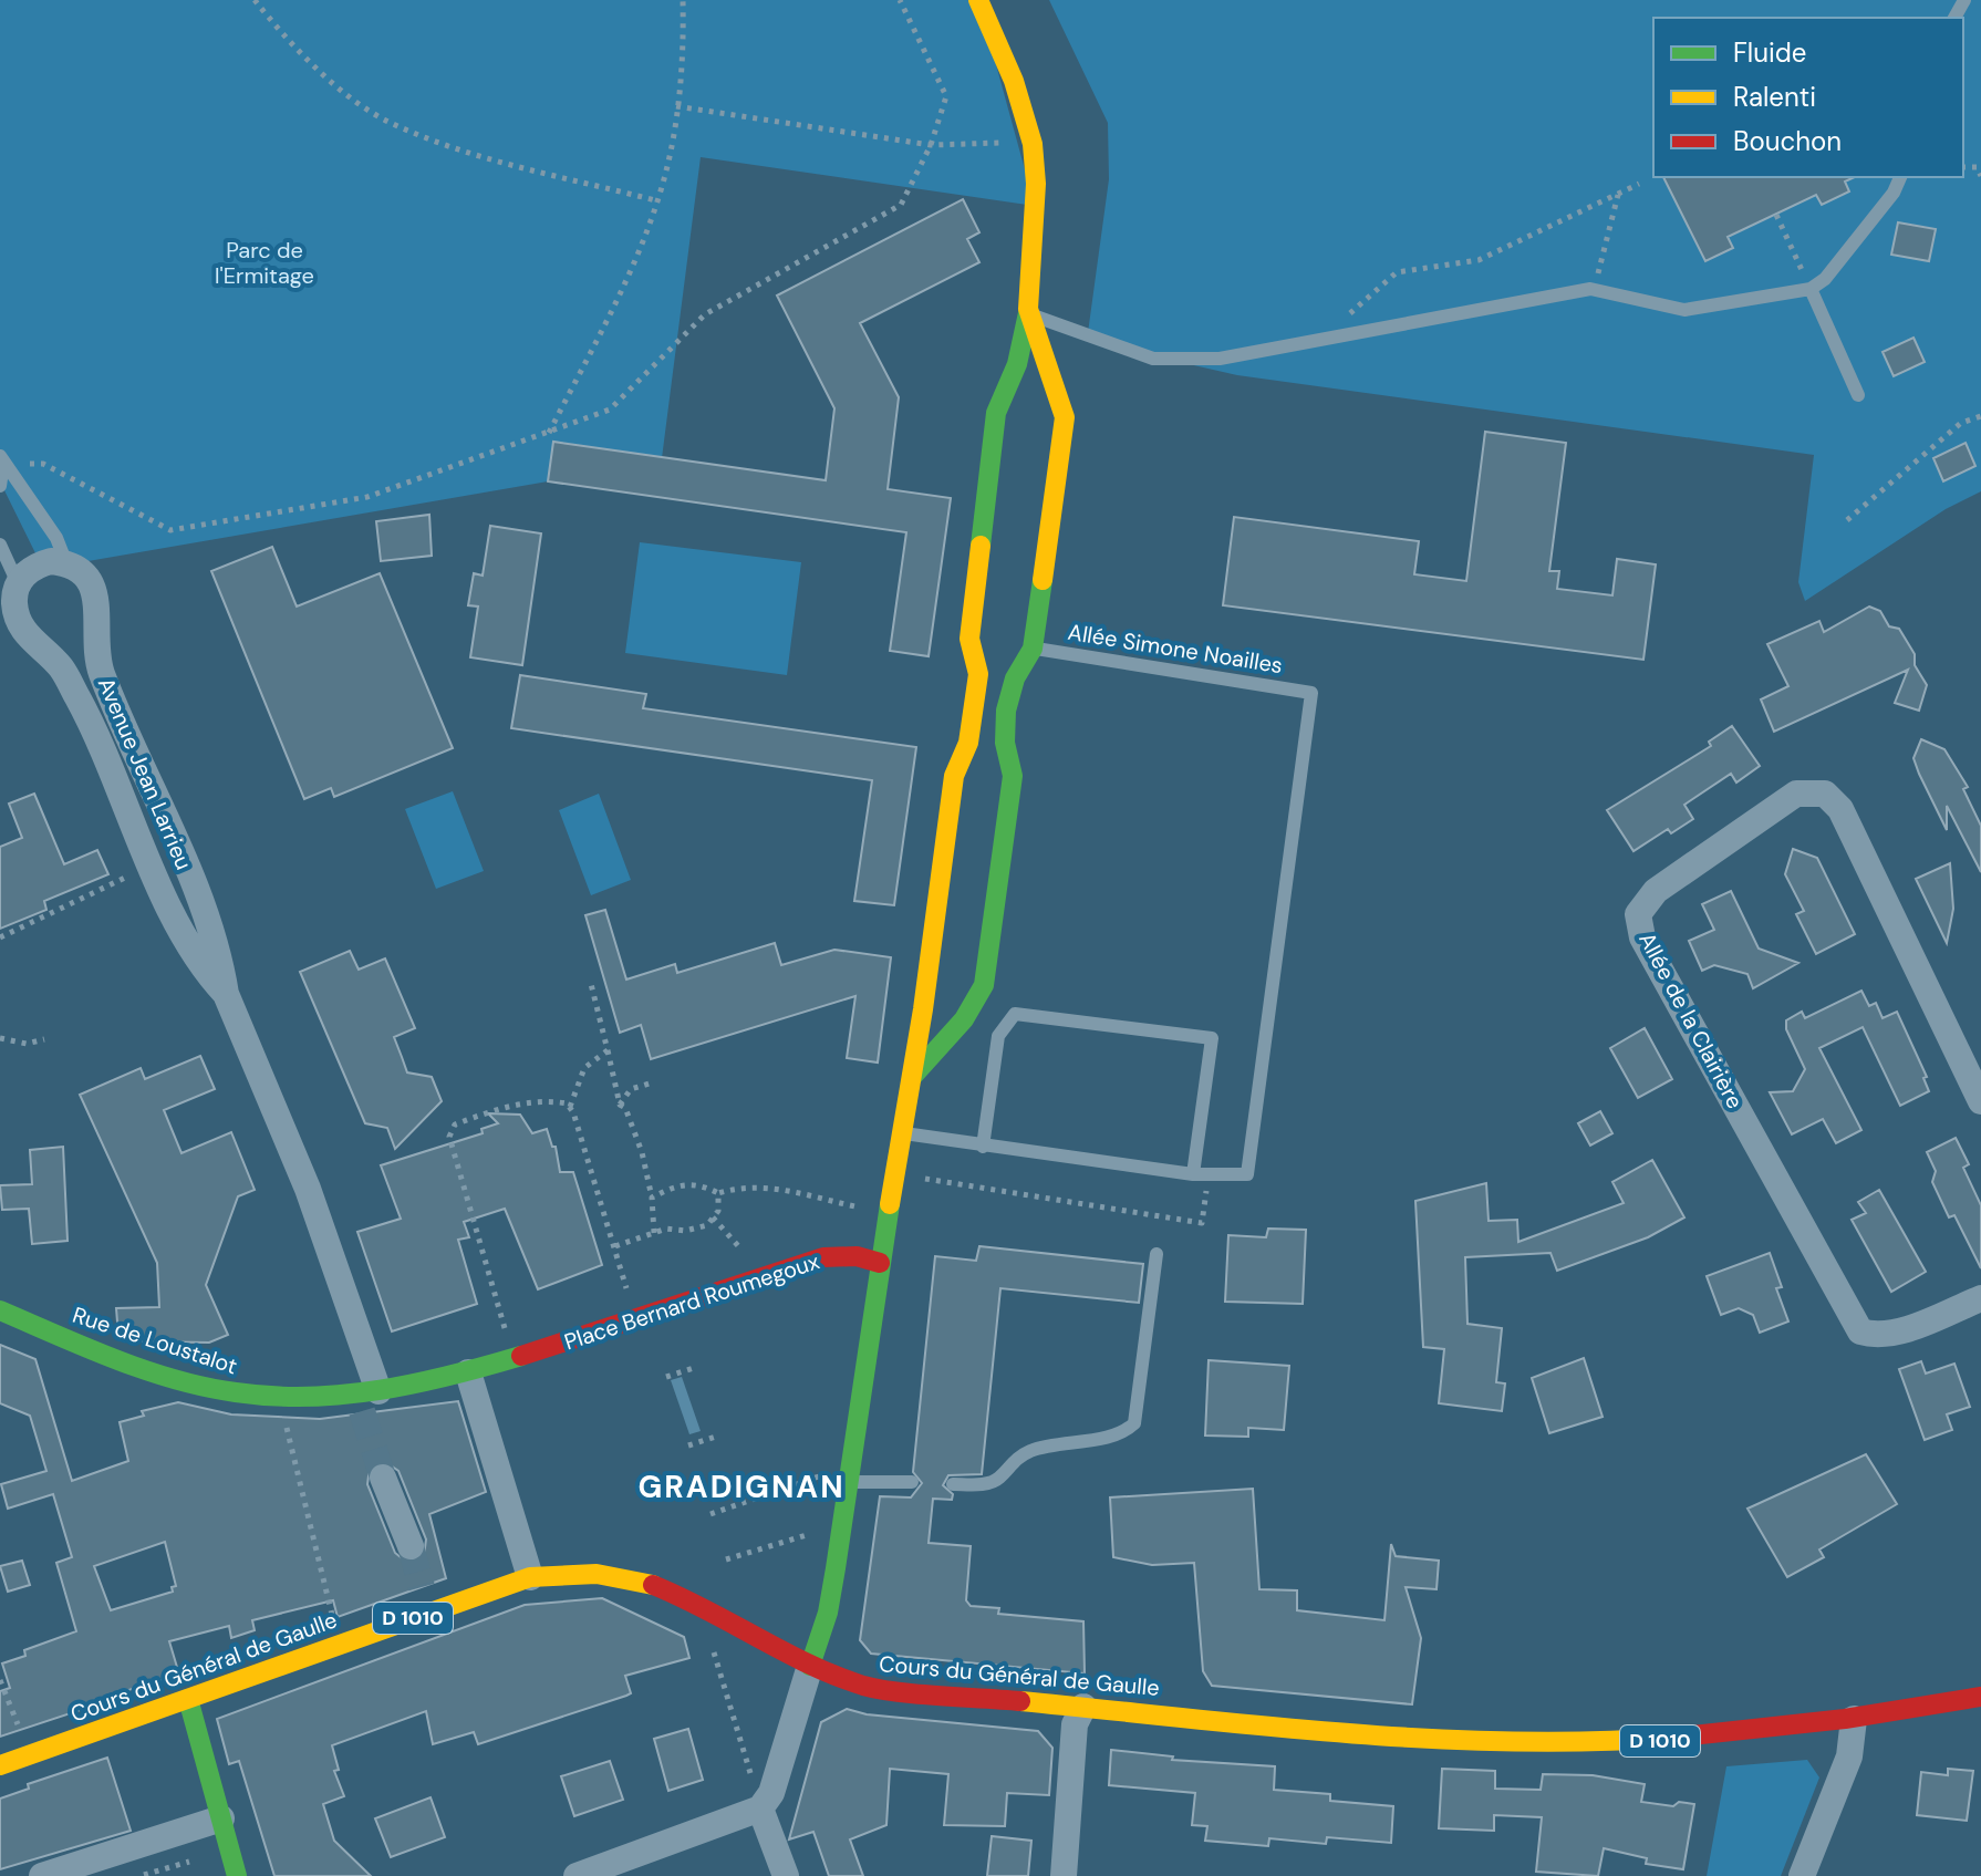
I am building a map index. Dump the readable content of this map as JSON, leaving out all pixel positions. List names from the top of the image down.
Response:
{
  "streets": {
    "street": [
      "Avenue Jean Larrieu",
      "Allée de la Clairière",
      "Place Bernard Roumegoux",
      "Rue de Loustalot",
      "D 1010",
      "Cours du Général de Gaulle"
    ],
    "lane": ["Allée Simone Noailles"]
  },
  "crossings": [
    ["Avenue Jean Larrieu", "Rue de Loustalot"],
    ["Place Bernard Roumegoux", "Rue de Loustalot"]
  ],
  "districts": ["GRADIGNAN"],
  "parks": ["Parc de l'Ermitage"],
  "legend": ["Fluide", "Ralenti", "Bouchon"]
}
